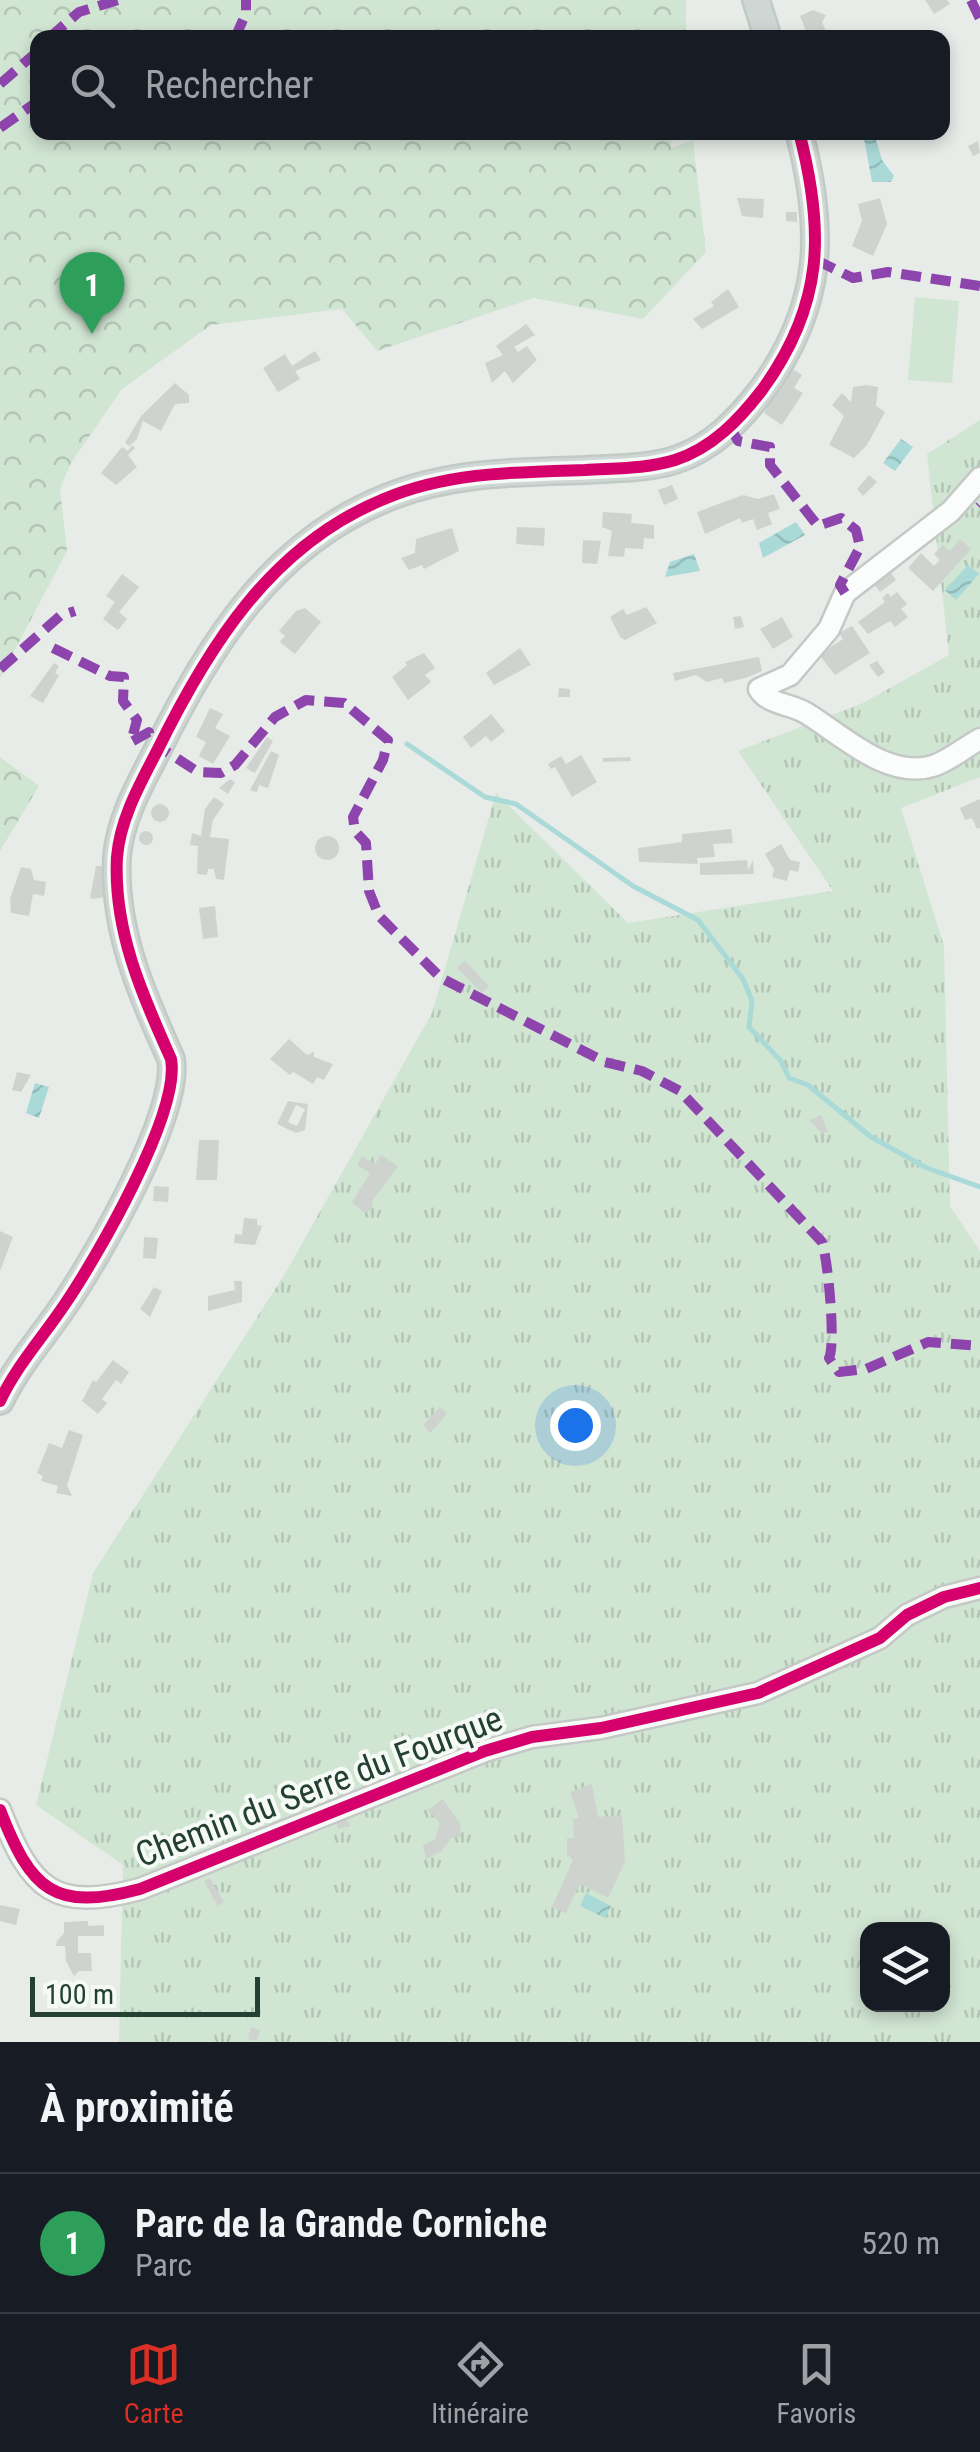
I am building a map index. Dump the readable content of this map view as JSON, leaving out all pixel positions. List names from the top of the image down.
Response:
{
  "streets": {
    "street": ["Chemin du Serre du Fourque"]
  },
  "scale_bar": "100 m",
  "page": {
    "search": "Rechercher",
    "pins": "1",
    "scale": "100 m",
    "heading": "À proximité",
    "list": [
      {
        "mark": "1",
        "name": "Parc de la Grande Corniche",
        "note": "Parc",
        "value": "520 m"
      }
    ],
    "nav": ["Carte", "Itinéraire", "Favoris"]
  }
}
